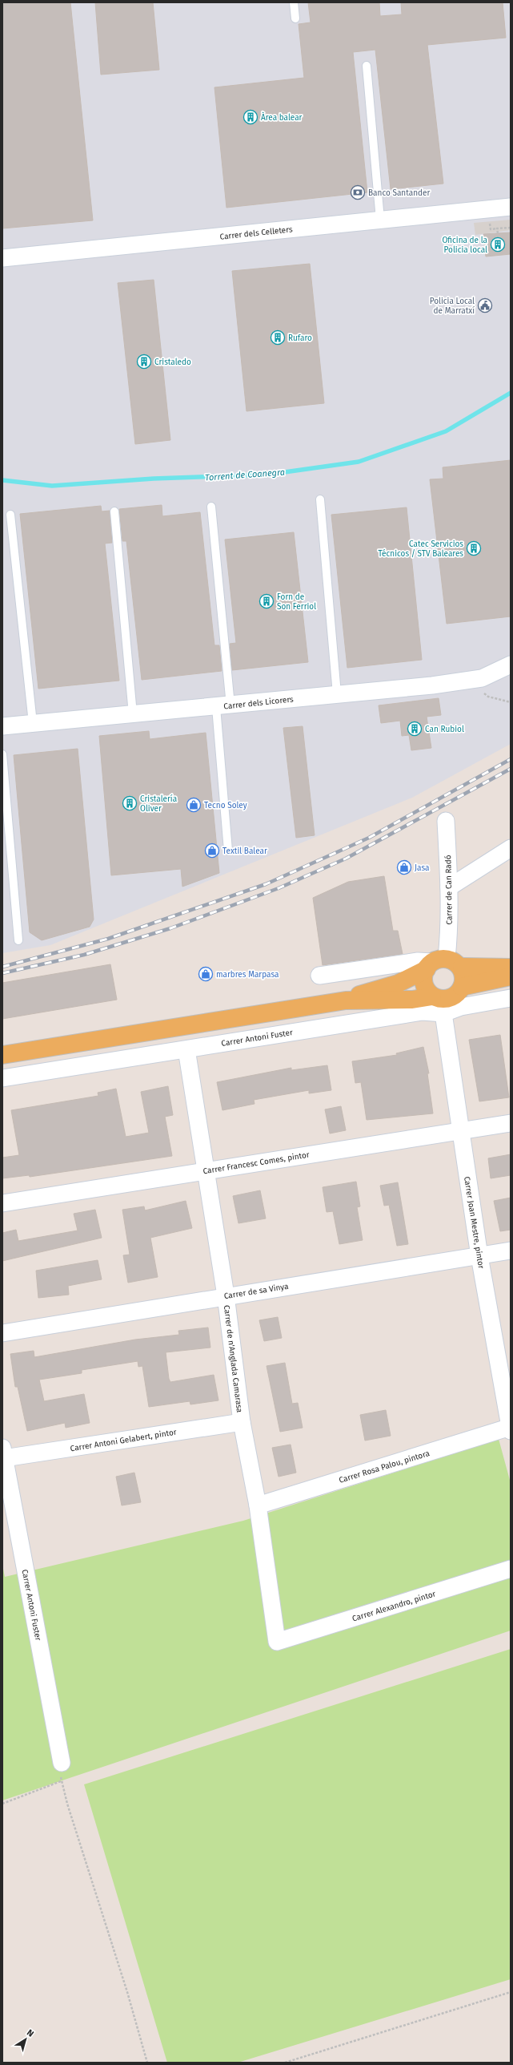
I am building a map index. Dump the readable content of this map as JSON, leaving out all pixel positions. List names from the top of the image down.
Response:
{
  "streets": {
    "street": [
      "Carrer dels Celleters",
      "Carrer dels Licorers",
      "Carrer de Can Radó",
      "Carrer Antoni Fuster",
      "Carrer Francesc Comes, pintor",
      "Carrer Joan Mestre, pintor",
      "Carrer de sa Vinya",
      "Carrer de n'Anglada Camarasa",
      "Carrer Antoni Gelabert, pintor",
      "Carrer Rosa Palou, pintora",
      "Carrer Alexandro, pintor"
    ]
  },
  "crossings": [
    ["Carrer Antoni Fuster", "Carrer Joan Mestre, pintor"],
    ["Carrer Antoni Fuster", "Carrer de n'Anglada Camarasa"],
    ["Carrer Antoni Fuster", "Carrer Antoni Gelabert, pintor"],
    ["Carrer Francesc Comes, pintor", "Carrer Joan Mestre, pintor"],
    ["Carrer Francesc Comes, pintor", "Carrer de n'Anglada Camarasa"],
    ["Carrer Joan Mestre, pintor", "Carrer de sa Vinya"],
    ["Carrer Joan Mestre, pintor", "Carrer Rosa Palou, pintora"],
    ["Carrer de sa Vinya", "Carrer de n'Anglada Camarasa"],
    ["Carrer de n'Anglada Camarasa", "Carrer Antoni Gelabert, pintor"],
    ["Carrer de n'Anglada Camarasa", "Carrer Rosa Palou, pintora"],
    ["Carrer de n'Anglada Camarasa", "Carrer Alexandro, pintor"]
  ],
  "water": ["Torrent de Coanegra"],
  "places": {
    "building": [
      "Àrea balear",
      "Oficina de la Policia local",
      "Rufaro",
      "Cristaledo",
      "Catec Servicios Técnicos / STV Baleares",
      "Forn de Son Ferriol",
      "Can Rubiol",
      "Cristalería Oliver"
    ],
    "bank": ["Banco Santander"],
    "public building": ["Policia Local de Marratxí"],
    "shop": [
      "Tecno Soley",
      "Textil Balear",
      "Jasa",
      "marbres Marpasa"
    ]
  },
  "north": "top right"
}
